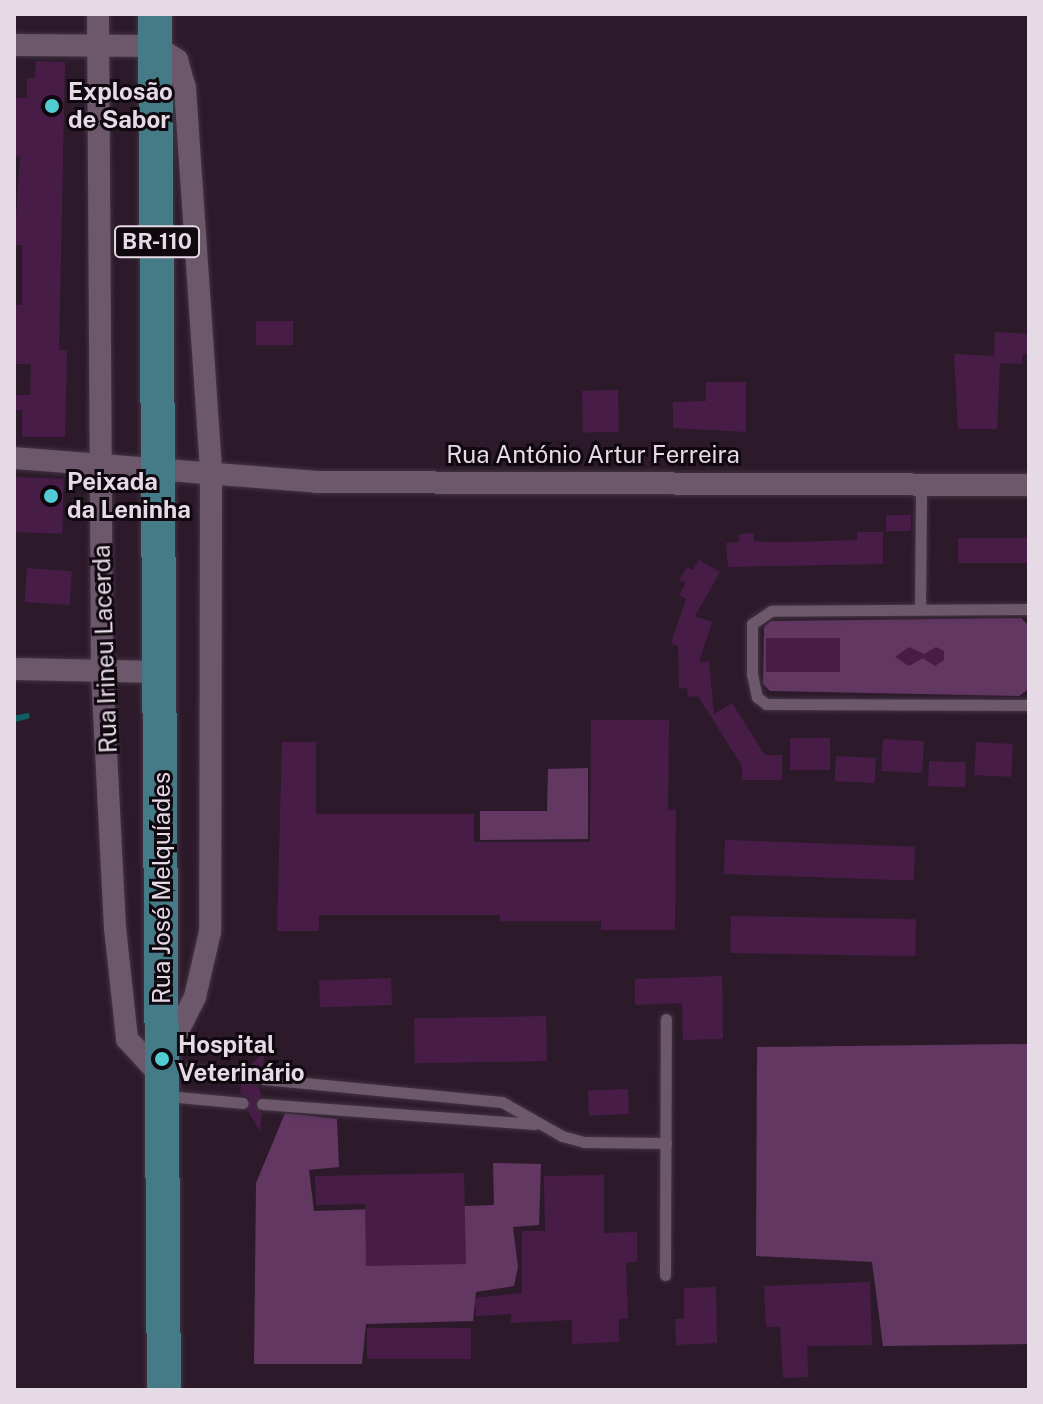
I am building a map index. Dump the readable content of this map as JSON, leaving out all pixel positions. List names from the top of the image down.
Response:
{
  "streets": {
    "main road": ["BR-110", "Rua José Melquíades"],
    "street": ["Rua António Artur Ferreira", "Rua Irineu Lacerda"]
  },
  "crossings": [
    ["BR-110", "Rua António Artur Ferreira"],
    ["BR-110", "Rua José Melquíades"],
    ["Rua António Artur Ferreira", "Rua Irineu Lacerda"],
    ["Rua Irineu Lacerda", "Rua José Melquíades"]
  ],
  "places": ["Explosão de Sabor", "Peixada da Leninha", "Hospital Veterinário"]
}
